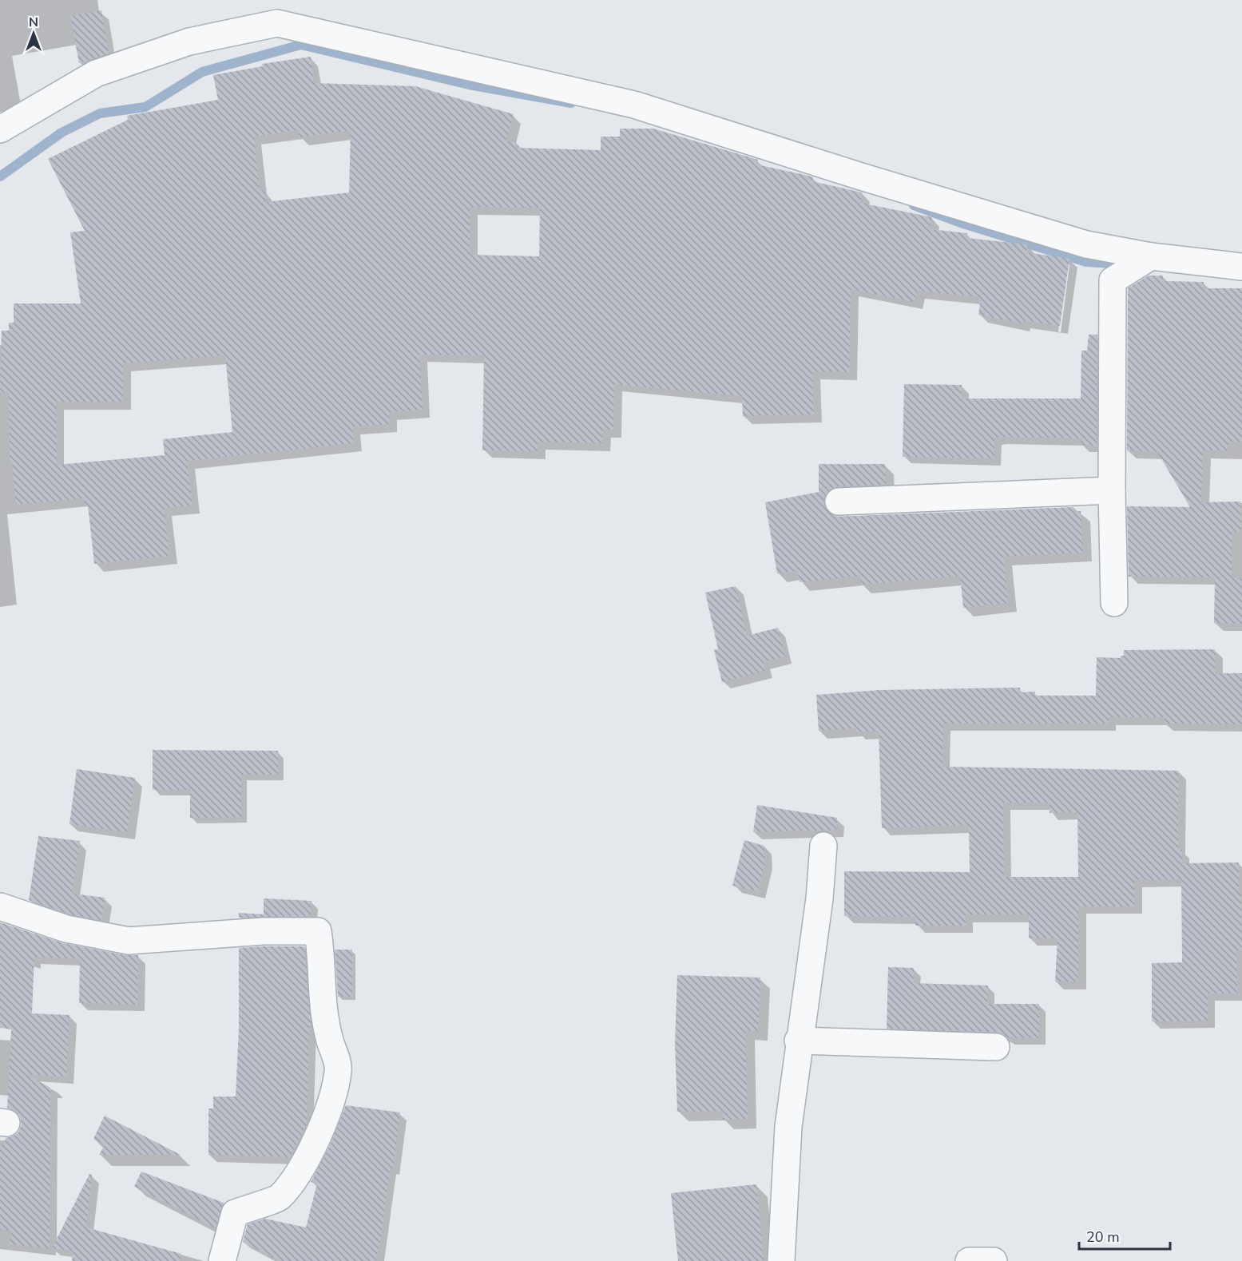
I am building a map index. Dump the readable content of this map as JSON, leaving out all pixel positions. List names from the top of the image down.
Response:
{
  "scale_bar": "20 m",
  "north": "top"
}
